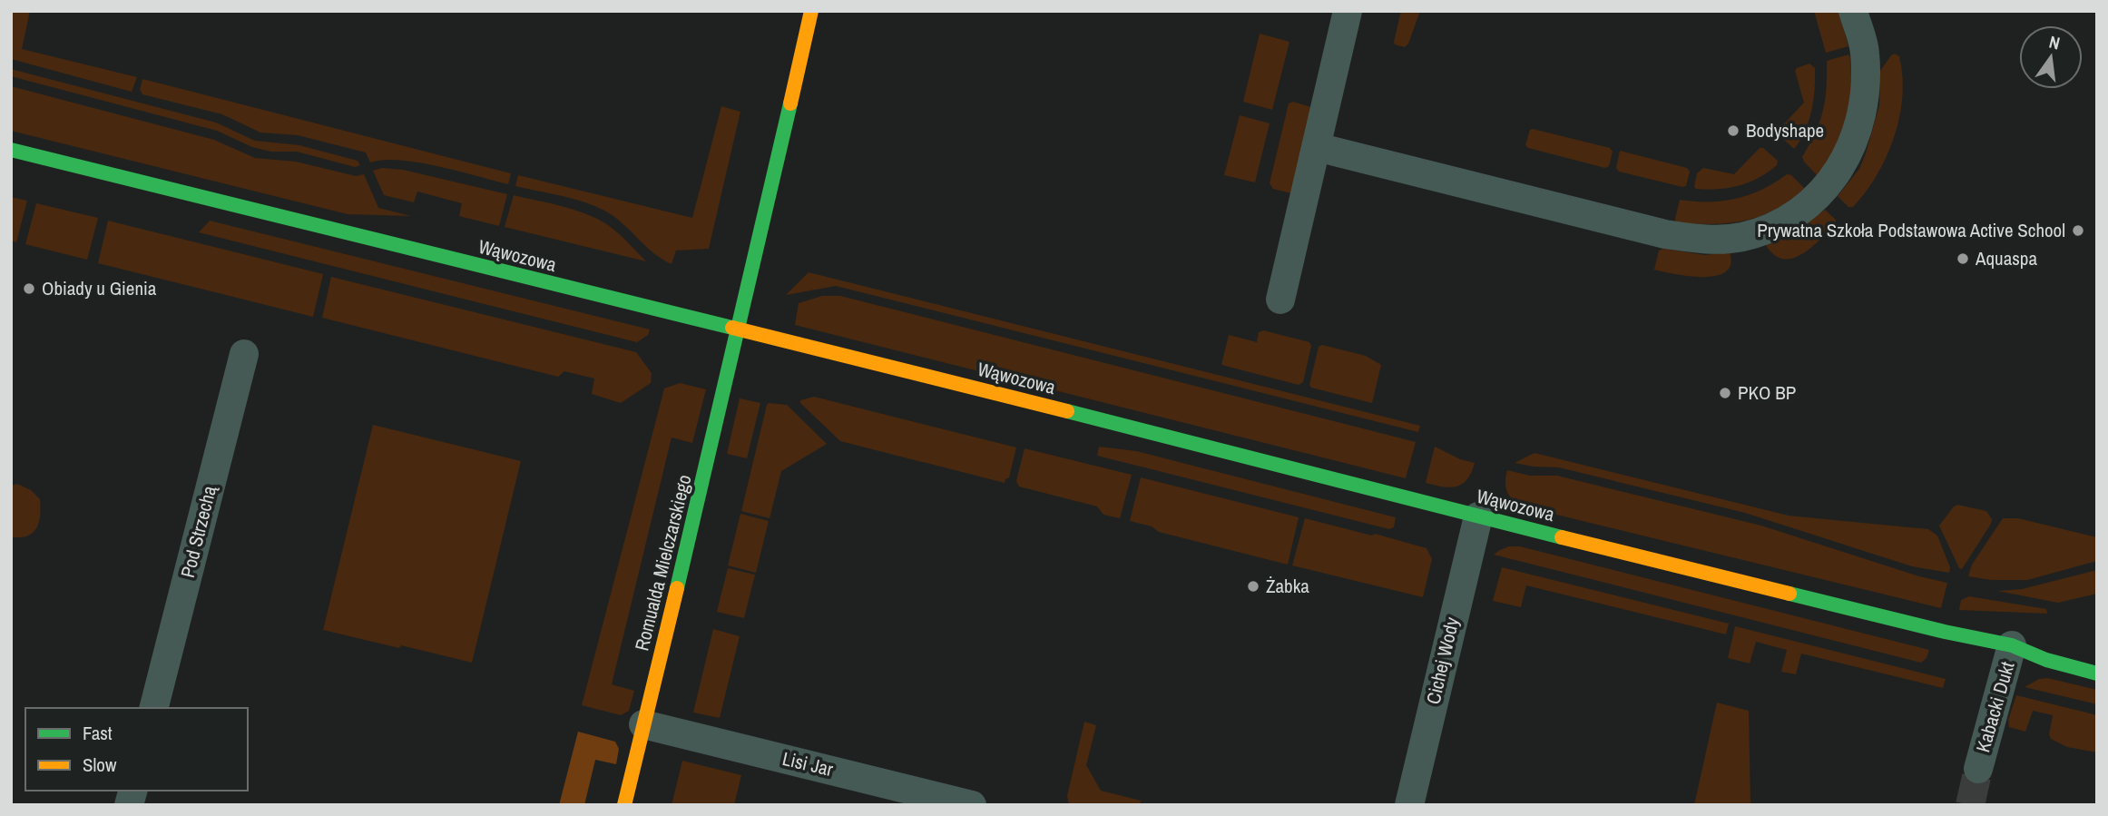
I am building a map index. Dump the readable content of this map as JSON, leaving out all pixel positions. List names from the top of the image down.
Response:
{
  "streets": {
    "street": [
      "Wąwozowa",
      "Pod Strzechą",
      "Romualda Mielczarskiego",
      "Cichej Wody",
      "Kabacki Dukt",
      "Lisi Jar"
    ]
  },
  "crossings": [
    ["Wąwozowa", "Romualda Mielczarskiego"],
    ["Wąwozowa", "Cichej Wody"],
    ["Wąwozowa", "Kabacki Dukt"],
    ["Romualda Mielczarskiego", "Lisi Jar"]
  ],
  "places": [
    "Bodyshape",
    "Prywatna Szkoła Podstawowa Active School",
    "Aquaspa",
    "Obiady u Gienia",
    "PKO BP",
    "Żabka"
  ],
  "legend": ["Fast", "Slow"],
  "north": "top"
}
